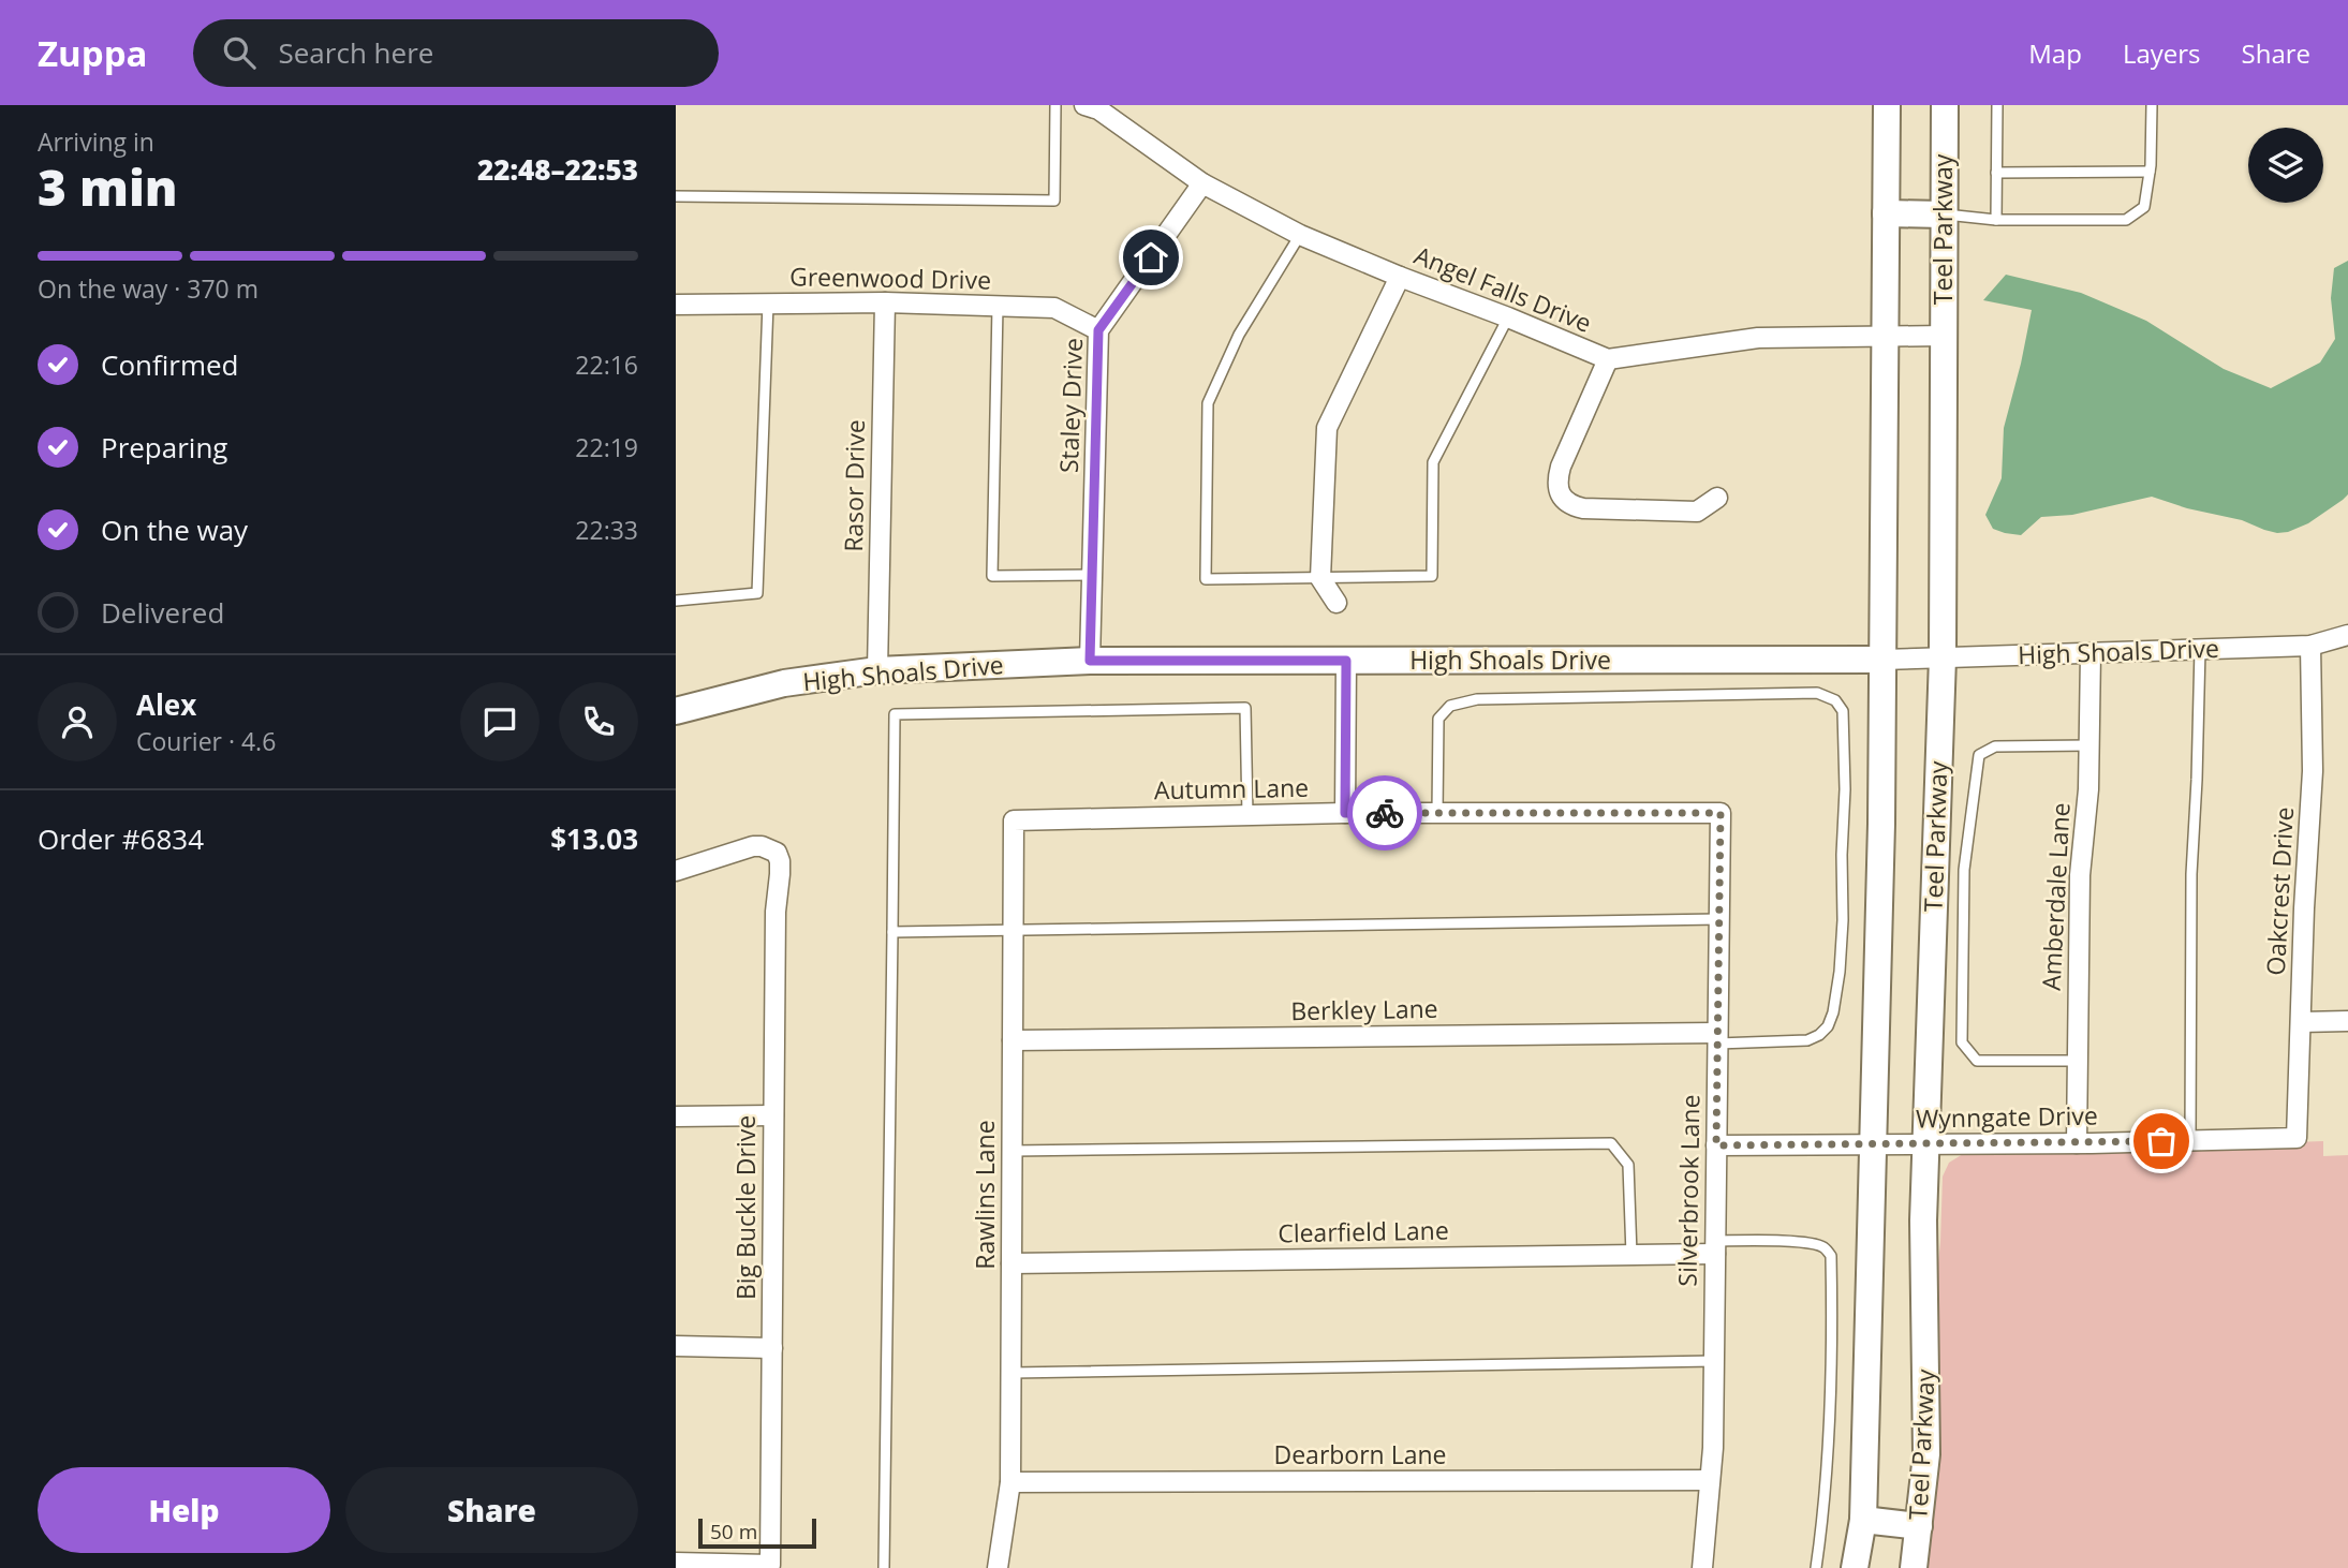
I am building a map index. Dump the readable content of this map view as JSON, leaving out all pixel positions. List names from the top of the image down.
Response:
{
  "streets": {
    "main road": ["Teel Parkway", "High Shoals Drive"],
    "street": [
      "Greenwood Drive",
      "Angel Falls Drive",
      "Staley Drive",
      "Rasor Drive",
      "Autumn Lane",
      "Oakcrest Drive",
      "Amberdale Lane",
      "Berkley Lane",
      "Wynngate Drive",
      "Silverbrook Lane",
      "Rawlins Lane",
      "Big Buckle Drive",
      "Clearfield Lane",
      "Dearborn Lane"
    ]
  },
  "crossings": [
    ["Teel Parkway", "Angel Falls Drive"],
    ["Teel Parkway", "High Shoals Drive"],
    ["Teel Parkway", "Wynngate Drive"],
    ["Greenwood Drive", "Staley Drive"],
    ["Greenwood Drive", "Rasor Drive"],
    ["Angel Falls Drive", "Staley Drive"],
    ["Staley Drive", "High Shoals Drive"],
    ["Rasor Drive", "High Shoals Drive"],
    ["High Shoals Drive", "Oakcrest Drive"],
    ["High Shoals Drive", "Amberdale Lane"],
    ["Autumn Lane", "Silverbrook Lane"],
    ["Autumn Lane", "Rawlins Lane"],
    ["Oakcrest Drive", "Wynngate Drive"],
    ["Amberdale Lane", "Wynngate Drive"],
    ["Berkley Lane", "Silverbrook Lane"],
    ["Berkley Lane", "Rawlins Lane"],
    ["Wynngate Drive", "Silverbrook Lane"],
    ["Silverbrook Lane", "Clearfield Lane"],
    ["Silverbrook Lane", "Dearborn Lane"],
    ["Rawlins Lane", "Clearfield Lane"],
    ["Rawlins Lane", "Dearborn Lane"]
  ],
  "scale_bar": "50 m",
  "page": {
    "header": "Zuppa",
    "search": "Search here",
    "nav": ["Map", "Layers", "Share"],
    "heading": ["3 min", "Arriving in", "22:48–22:53"],
    "panel": [
      "Alex",
      "Courier · 4.6",
      "Order #6834",
      "$13.03"
    ],
    "bar": "On the way · 370 m",
    "list": [
      ["Confirmed", "22:16"],
      ["Preparing", "22:19"],
      ["On the way", "22:33"],
      "Delivered"
    ],
    "buttons": ["Help", "Share"],
    "scale": "50 m"
  }
}
